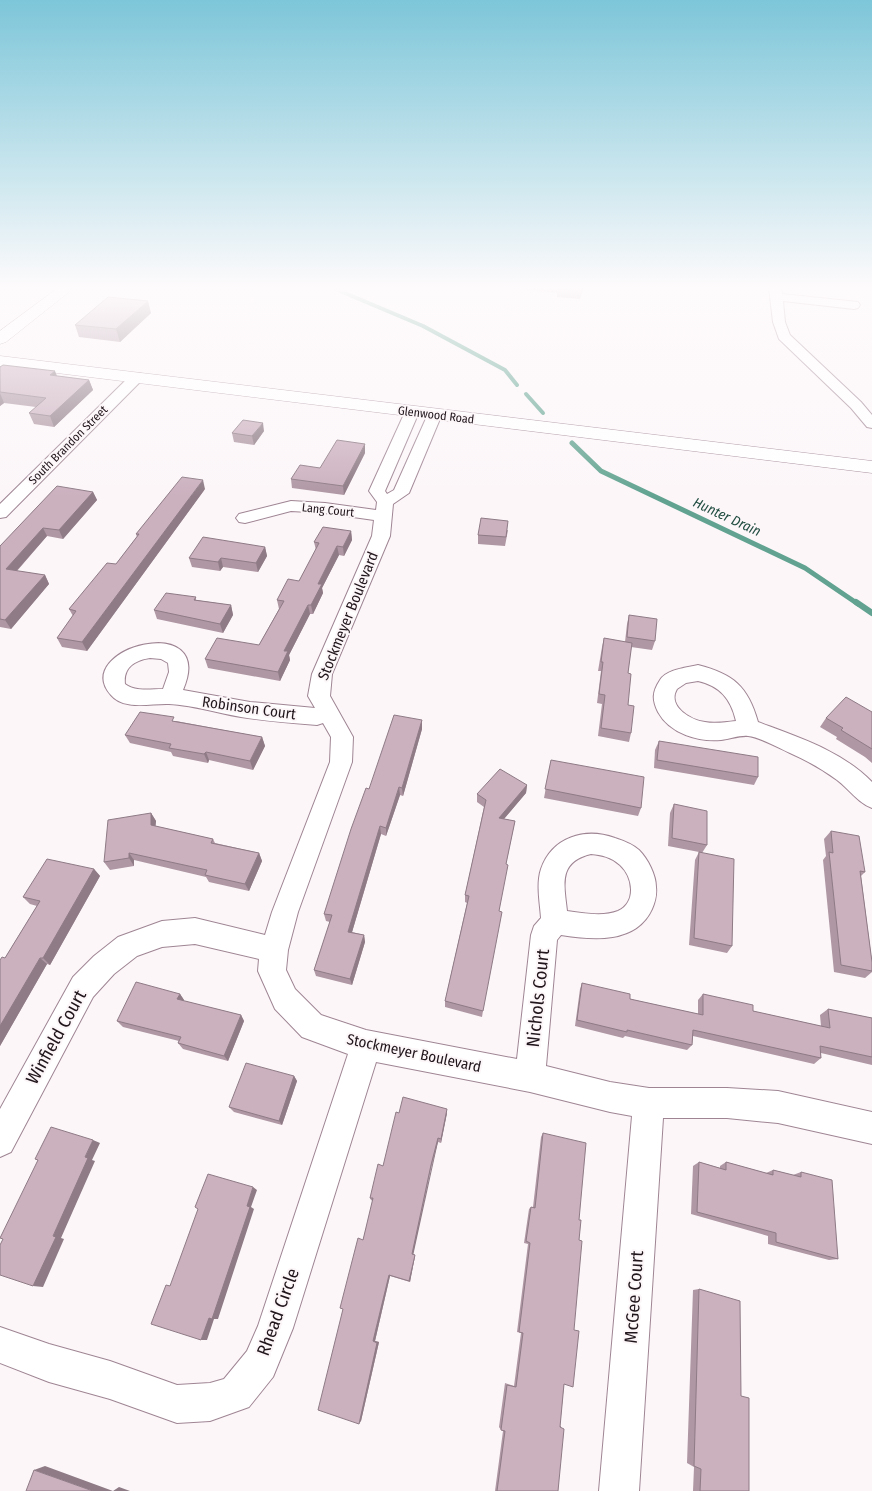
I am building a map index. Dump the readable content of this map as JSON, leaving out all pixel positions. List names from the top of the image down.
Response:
{
  "streets": {
    "street": [
      "Glenwood Road",
      "South Brandon Street",
      "Lang Court",
      "Stockmeyer Boulevard",
      "Robinson Court",
      "Nichols Court",
      "Winfield Court",
      "McGee Court",
      "Rhead Circle"
    ]
  },
  "crossings": [
    ["Glenwood Road", "South Brandon Street"],
    ["Glenwood Road", "Stockmeyer Boulevard"],
    ["Lang Court", "Stockmeyer Boulevard"],
    ["Stockmeyer Boulevard", "Robinson Court"],
    ["Stockmeyer Boulevard", "Nichols Court"],
    ["Stockmeyer Boulevard", "Winfield Court"],
    ["Stockmeyer Boulevard", "McGee Court"],
    ["Stockmeyer Boulevard", "Rhead Circle"]
  ],
  "water": ["Hunter Drain"]
}
